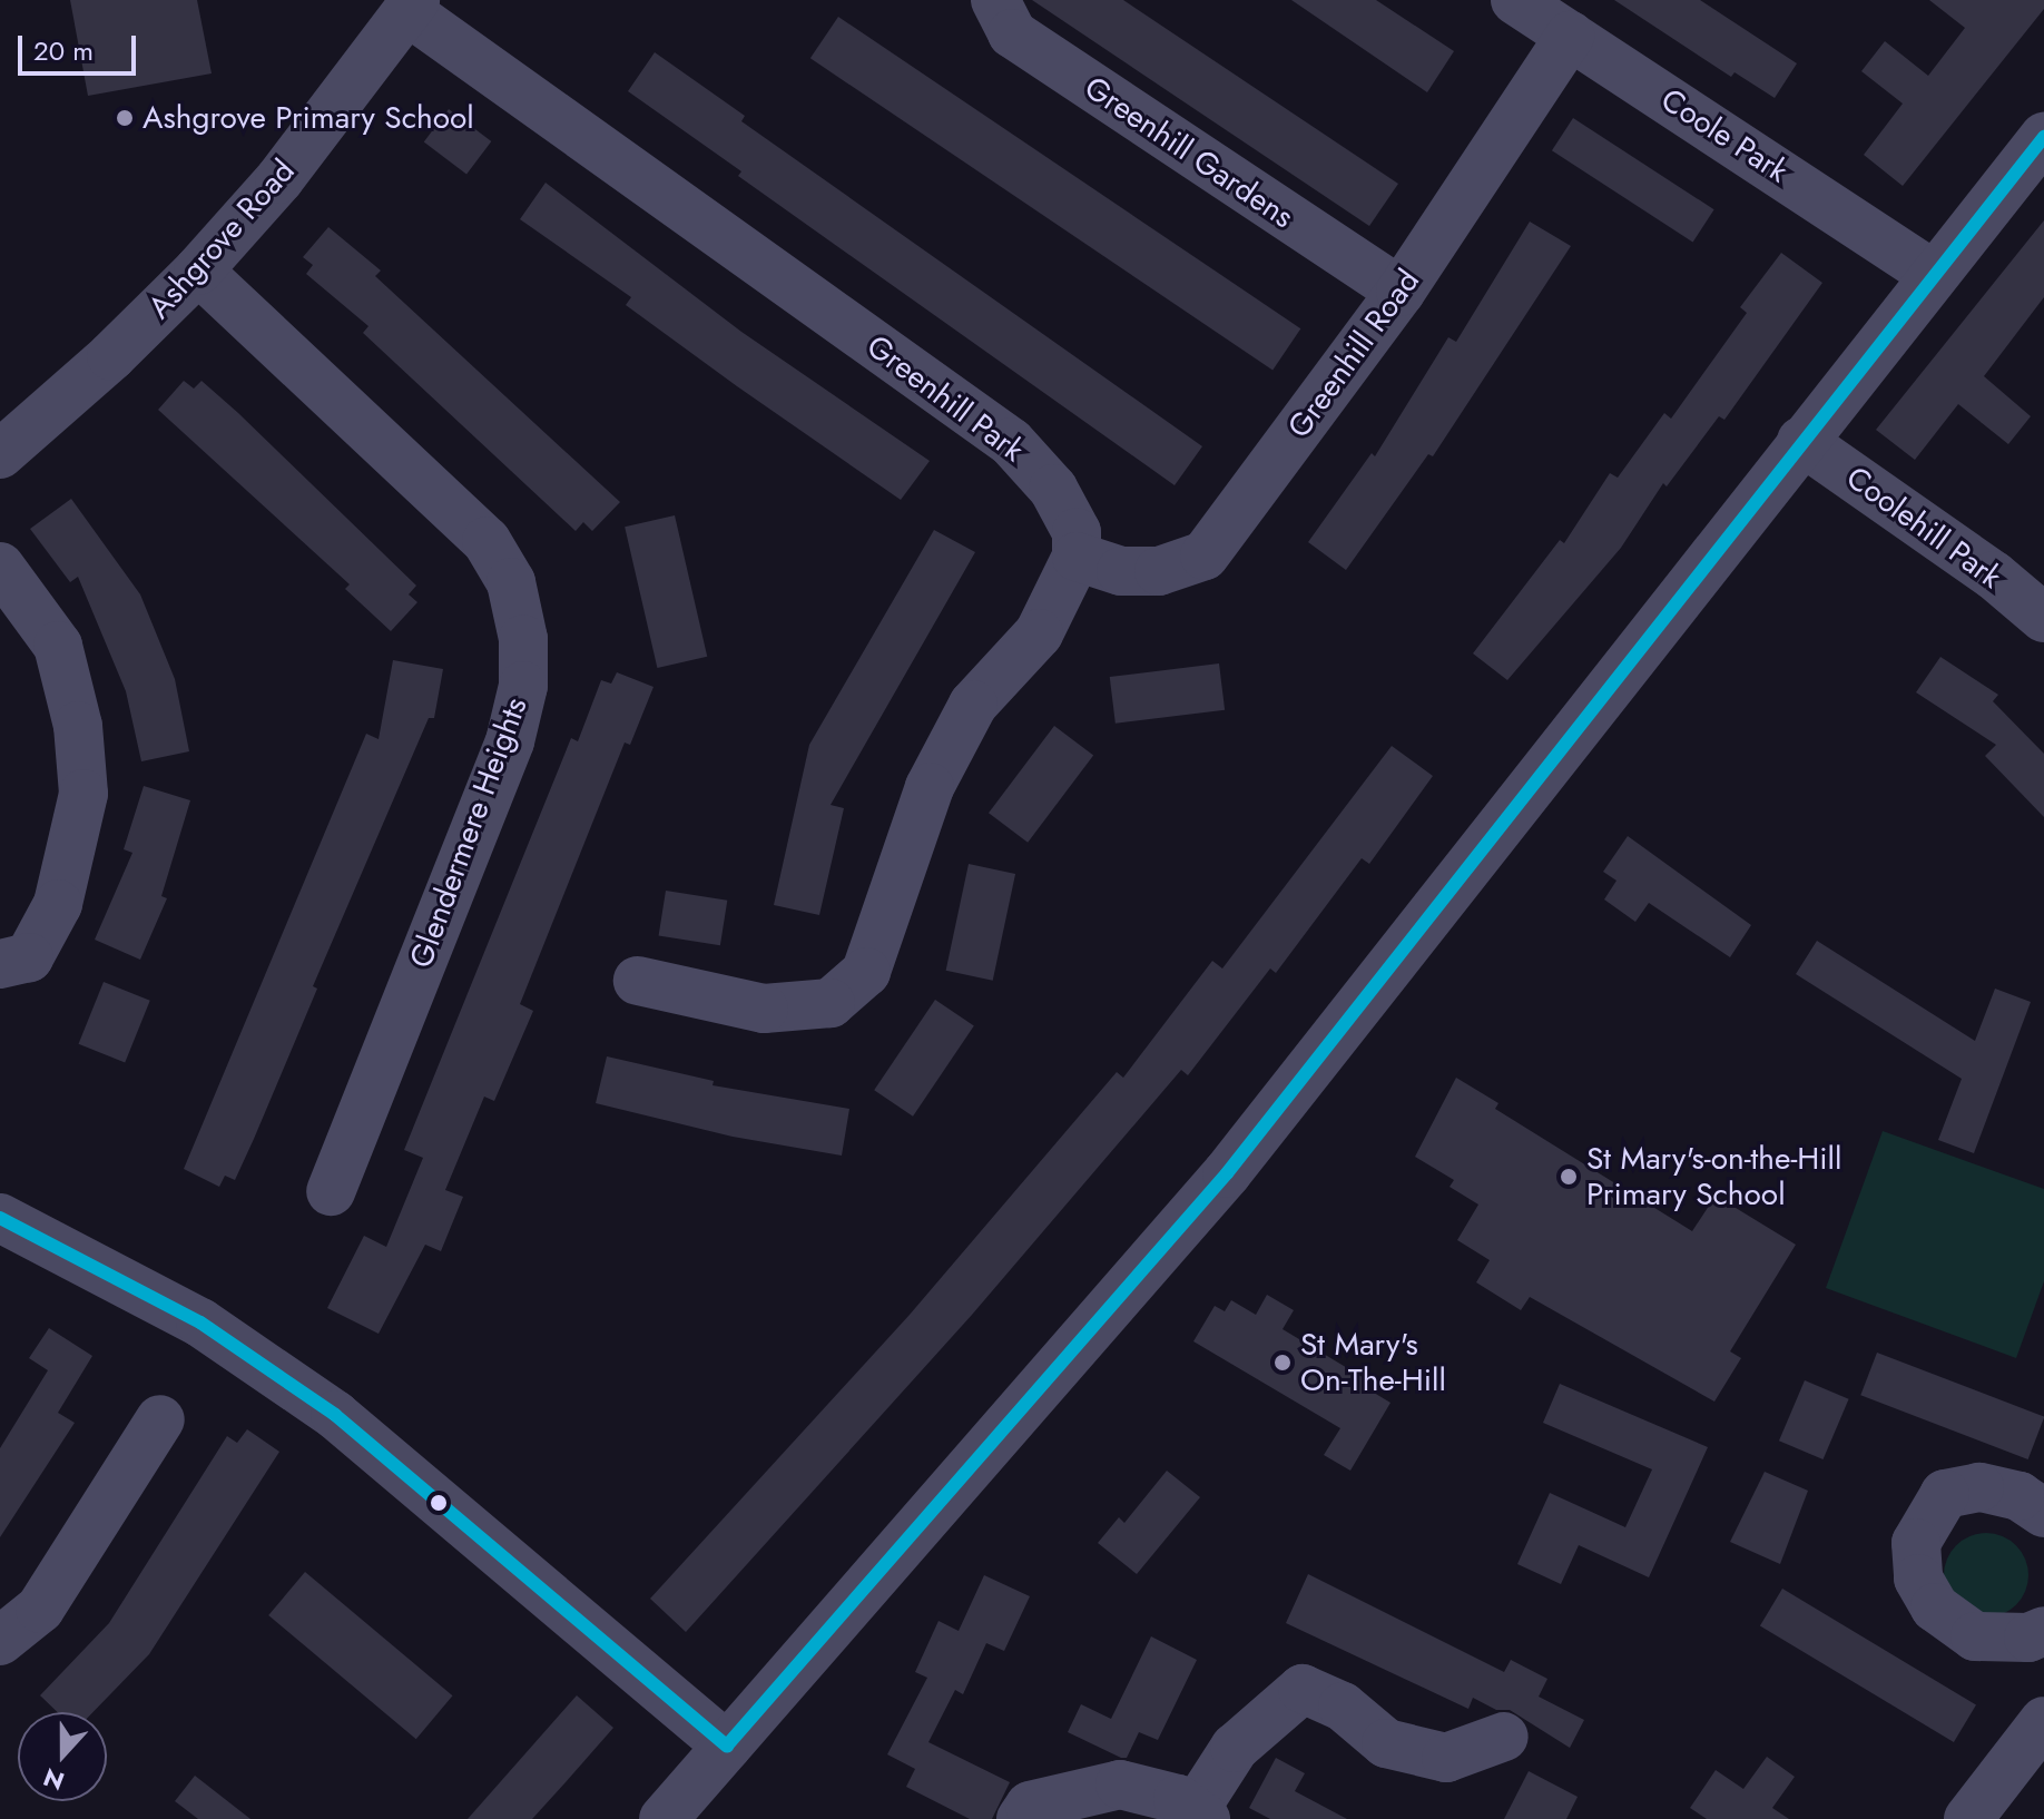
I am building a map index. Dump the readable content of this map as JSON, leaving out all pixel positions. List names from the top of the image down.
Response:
{
  "streets": {
    "street": [
      "Coole Park",
      "Greenhill Gardens",
      "Ashgrove Road",
      "Greenhill Road",
      "Greenhill Park",
      "Coolehill Park",
      "Glendermere Heights"
    ]
  },
  "crossings": [
    ["Coole Park", "Greenhill Road"],
    ["Greenhill Gardens", "Greenhill Road"],
    ["Ashgrove Road", "Greenhill Park"],
    ["Ashgrove Road", "Glendermere Heights"],
    ["Greenhill Road", "Greenhill Park"]
  ],
  "places": ["Ashgrove Primary School", "St Mary's-on-the-Hill Primary School", "St Mary's On-The-Hill"],
  "scale_bar": "20 m",
  "north": "bottom"
}
